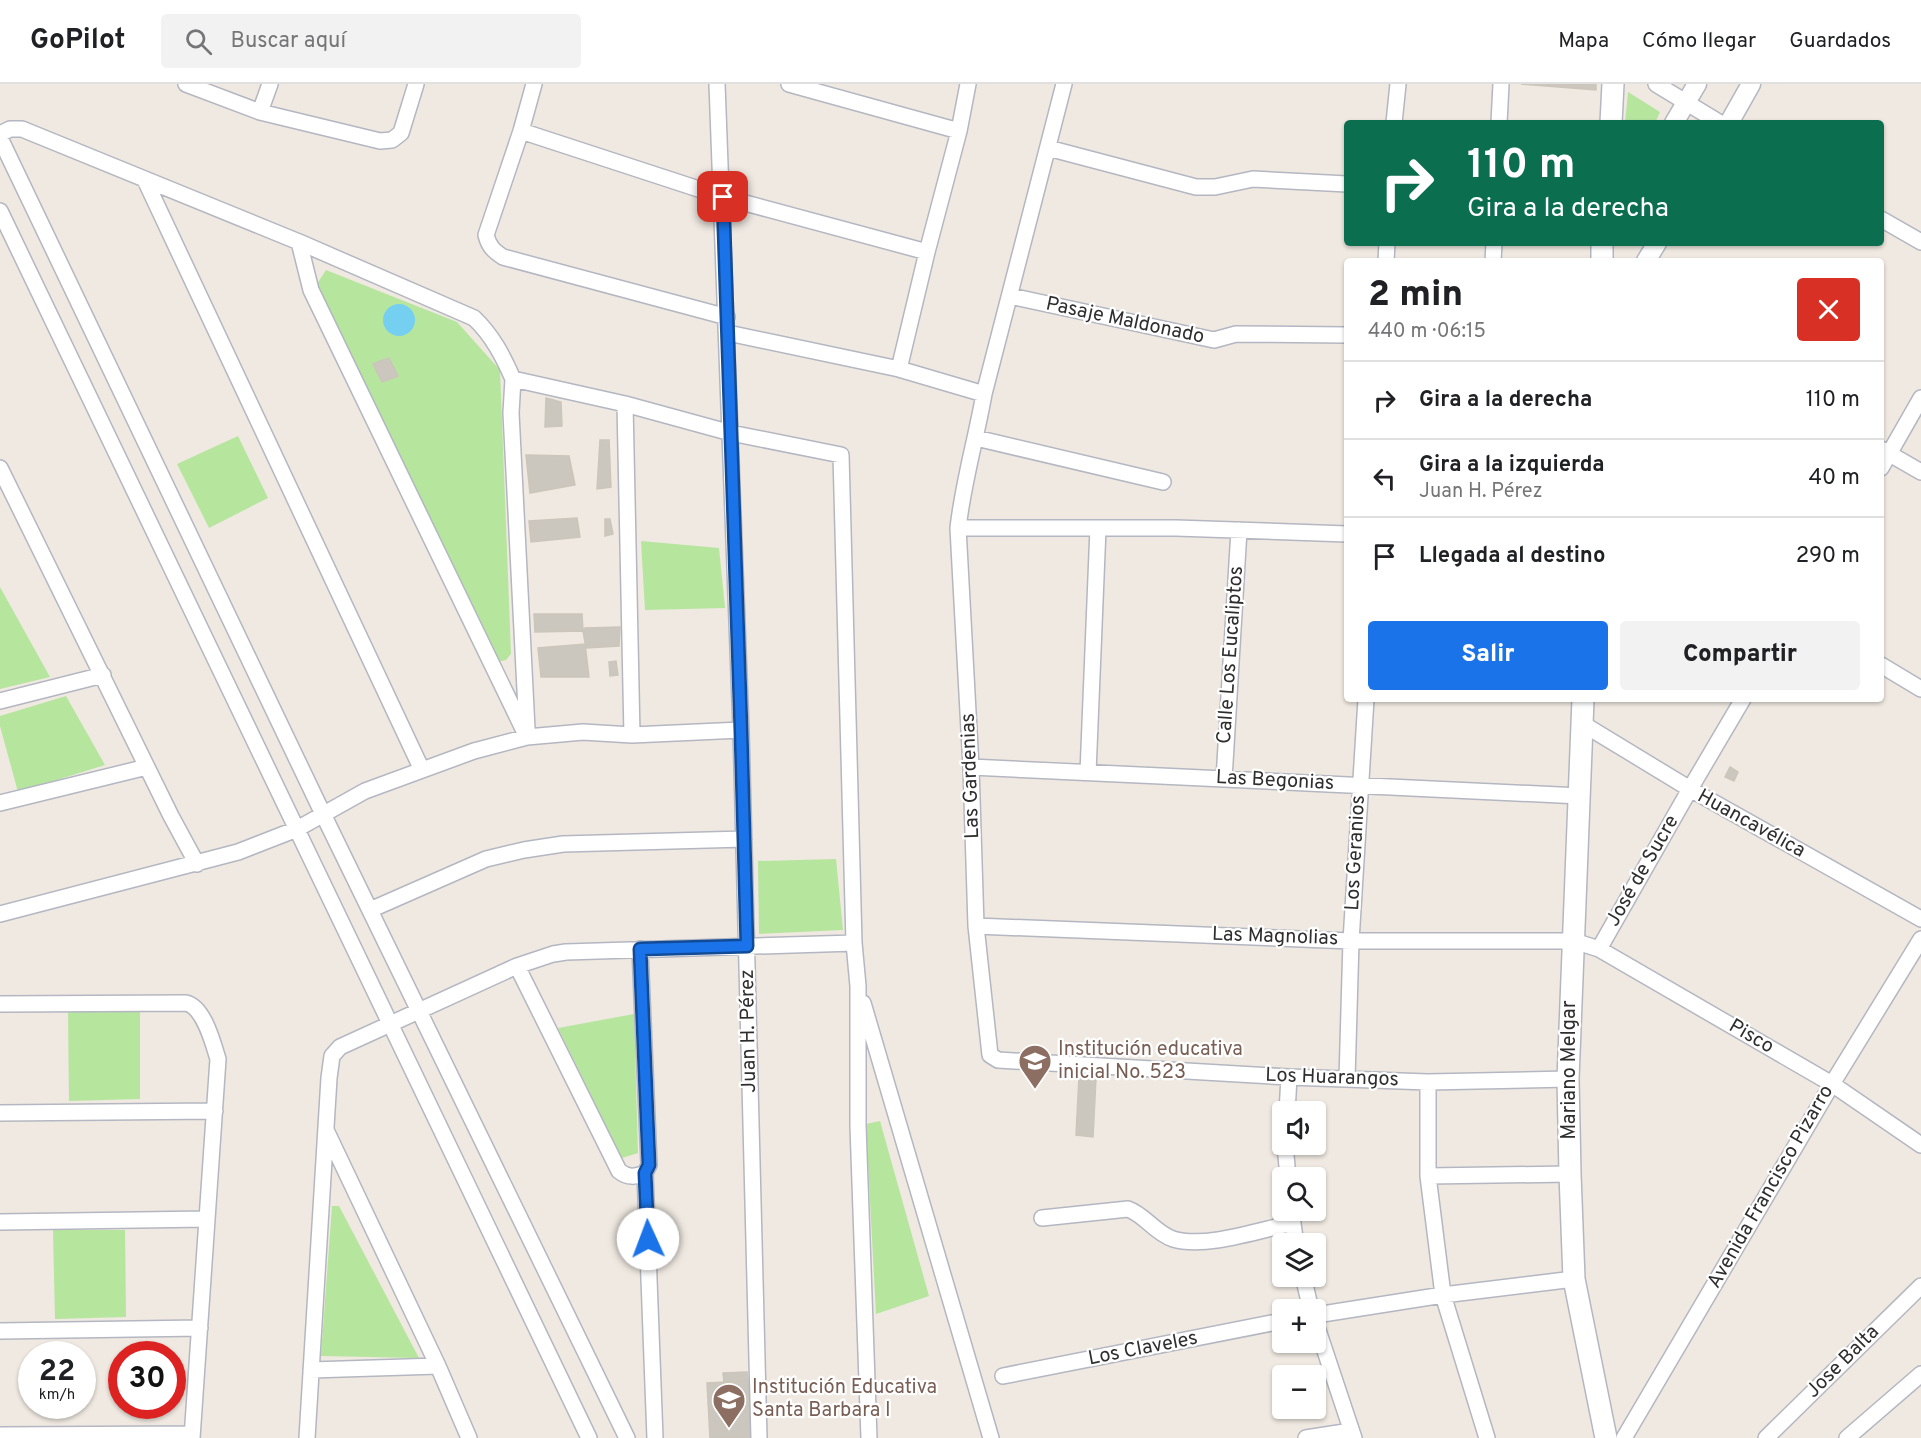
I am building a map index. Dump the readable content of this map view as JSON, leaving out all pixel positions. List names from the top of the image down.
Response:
{
  "streets": {
    "main road": ["Mariano Melgar"],
    "street": [
      "Pasaje Maldonado",
      "Calle Los Eucaliptos",
      "Las Gardenias",
      "Las Begonias",
      "Huancavélica",
      "Los Geranios",
      "José de Sucre",
      "Las Magnolias",
      "Juan H. Pérez",
      "Pisco",
      "Los Huarangos",
      "Avenida Francisco Pizarro",
      "Los Claveles",
      "Jose Balta"
    ]
  },
  "crossings": [
    ["Pasaje Maldonado", "Las Gardenias"],
    ["Calle Los Eucaliptos", "Las Begonias"],
    ["Las Gardenias", "Las Begonias"],
    ["Las Gardenias", "Las Magnolias"],
    ["Las Gardenias", "Los Huarangos"],
    ["Las Begonias", "Los Geranios"],
    ["Las Begonias", "Mariano Melgar"],
    ["Huancavélica", "José de Sucre"],
    ["Huancavélica", "Mariano Melgar"],
    ["Los Geranios", "Las Magnolias"],
    ["Los Geranios", "Los Huarangos"],
    ["José de Sucre", "Pisco"],
    ["Las Magnolias", "Pisco"],
    ["Las Magnolias", "Mariano Melgar"],
    ["Pisco", "Mariano Melgar"],
    ["Pisco", "Avenida Francisco Pizarro"],
    ["Mariano Melgar", "Los Huarangos"],
    ["Mariano Melgar", "Avenida Francisco Pizarro"]
  ],
  "places": {
    "school or university": ["Institución educativa inicial No. 523", "Institución Educativa Santa Barbara I"]
  },
  "page": {
    "header": "GoPilot",
    "search": "Buscar aquí",
    "nav": ["Mapa", "Cómo llegar", "Guardados"],
    "turn": ["110 m", "Gira a la derecha"],
    "heading": ["2 min", "440 m · 06:15"],
    "list": [
      {
        "name": "Gira a la derecha",
        "value": "110 m"
      },
      {
        "name": "Gira a la izquierda",
        "note": "Juan H. Pérez",
        "value": "40 m"
      },
      {
        "name": "Llegada al destino",
        "value": "290 m"
      }
    ],
    "buttons": ["Salir", "Compartir"],
    "map_buttons": ["+", "−"],
    "speed": "22 km/h",
    "limit": "30"
  }
}
